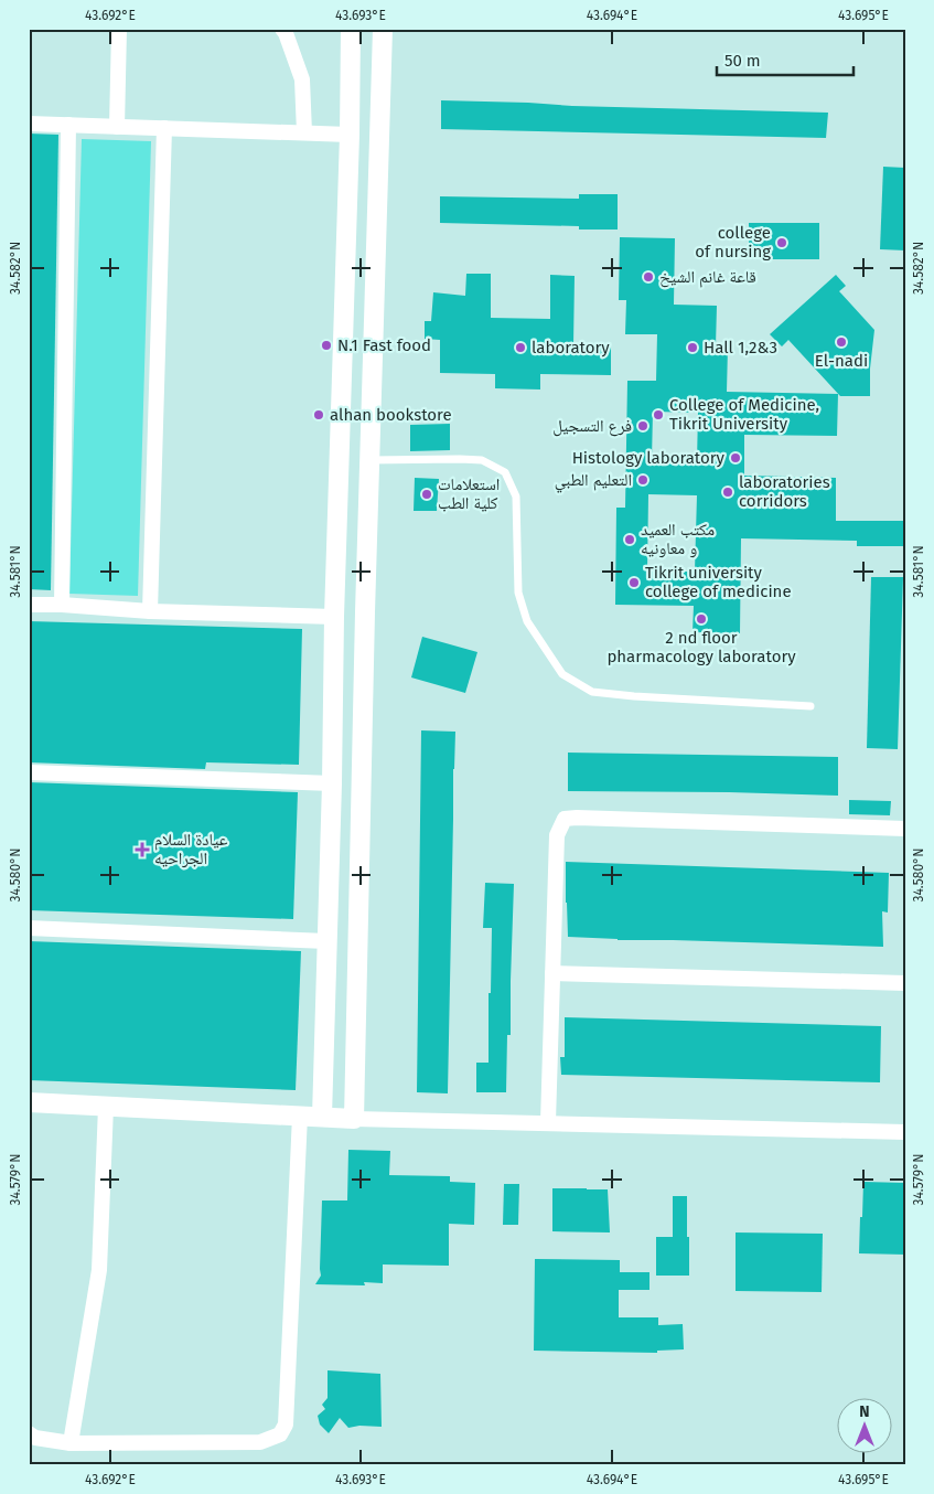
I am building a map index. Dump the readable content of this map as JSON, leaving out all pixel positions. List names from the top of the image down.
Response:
{
  "places": {
    "other": [
      "college of nursing",
      "قاعة غانم الشيخ",
      "El-nadi",
      "N.1 Fast food",
      "laboratory",
      "Hall 1,2&3",
      "alhan bookstore",
      "College of Medicine, Tikrit University",
      "فرع التسجيل",
      "Histology laboratory",
      "التعليم الطبي",
      "laboratories corridors",
      "استعلامات كلية الطب",
      "مكتب العميد و معاونيه",
      "Tikrit university college of medicine",
      "2 nd floor pharmacology laboratory"
    ],
    "health": ["عيادة السلام الجراحيه"]
  },
  "scale_bar": "50 m",
  "north": "top",
  "coordinates": [
    "43.692°E",
    "43.693°E",
    "43.694°E",
    "43.695°E",
    "34.582°N",
    "34.581°N",
    "34.580°N",
    "34.579°N"
  ]
}
